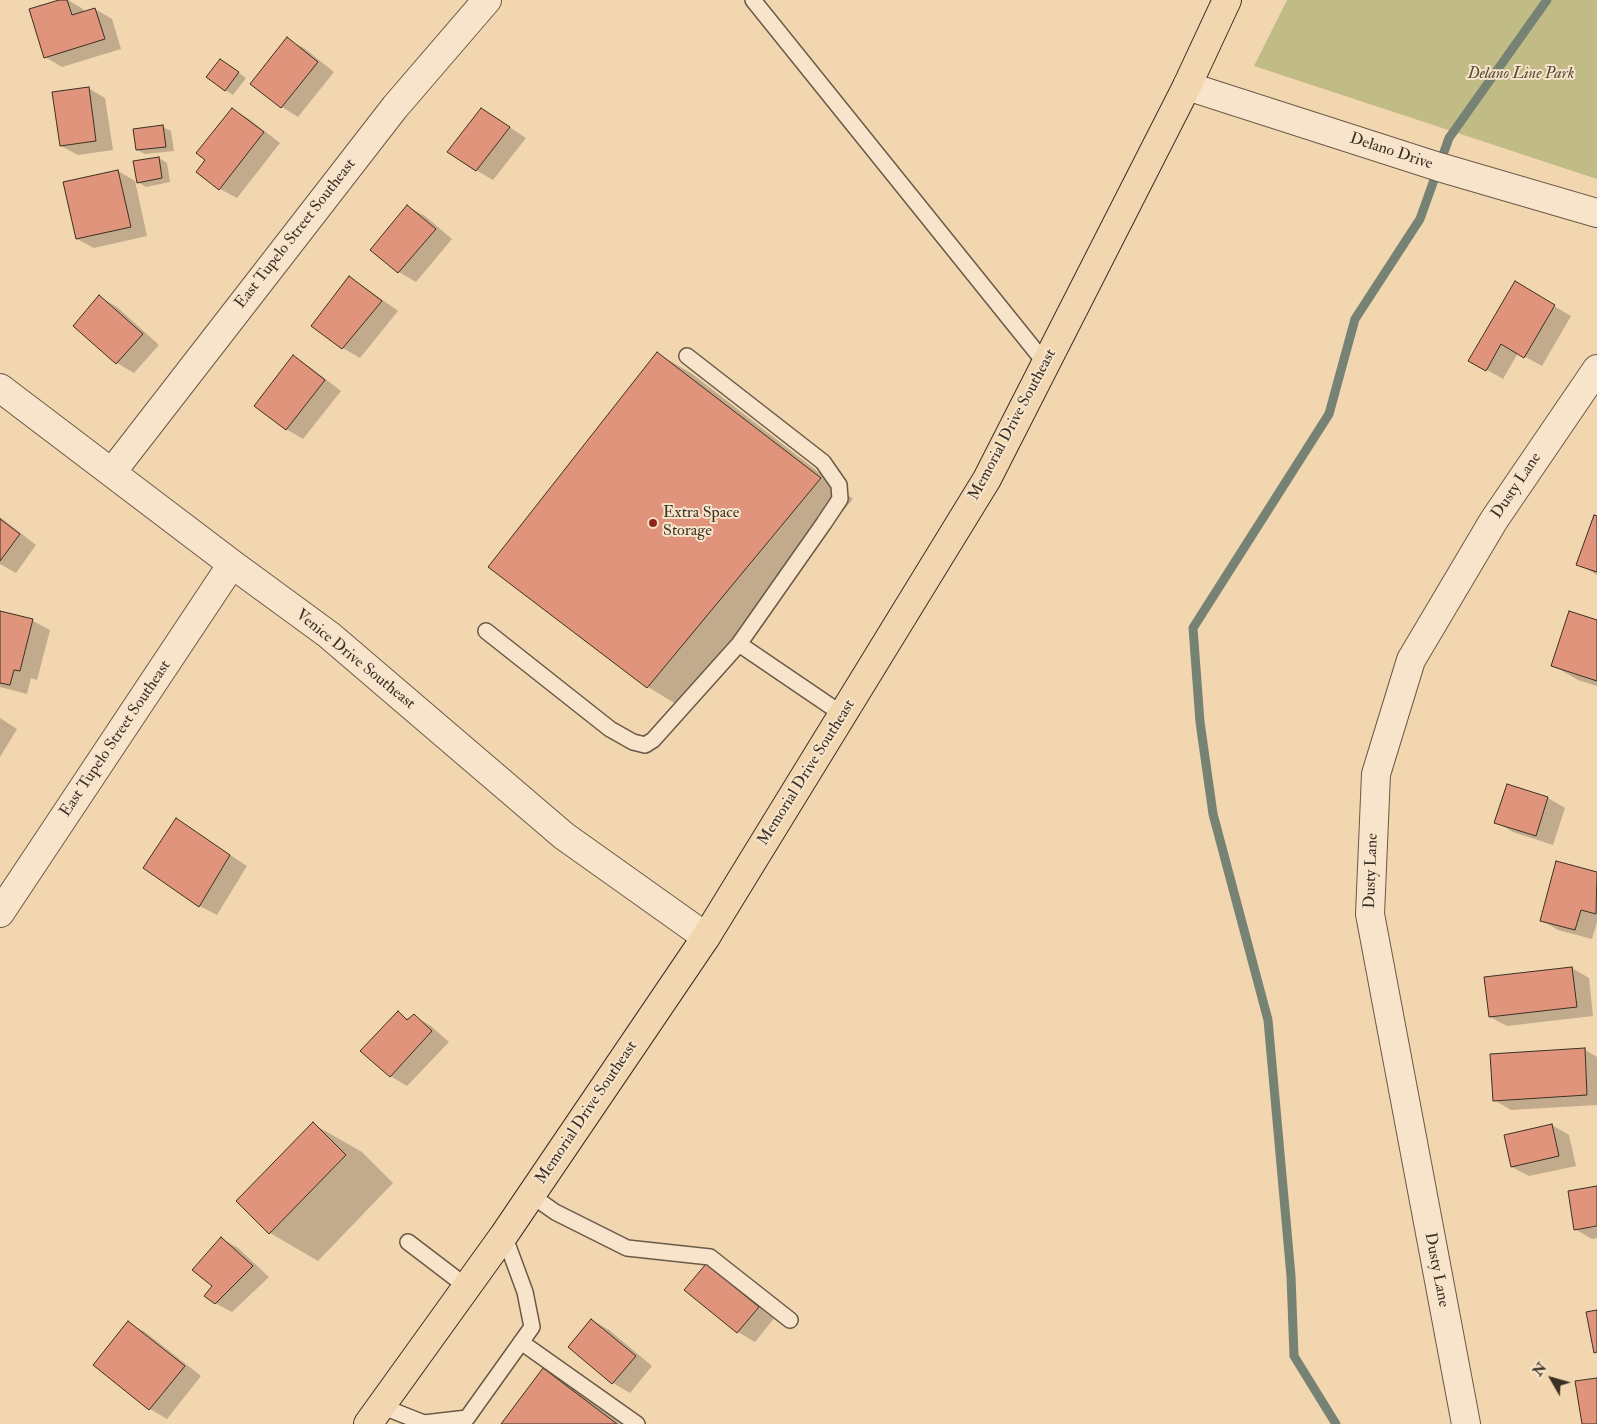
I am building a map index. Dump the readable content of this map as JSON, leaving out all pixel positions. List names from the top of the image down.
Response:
{
  "streets": {
    "main road": ["Memorial Drive Southeast"],
    "street": [
      "Delano Drive",
      "East Tupelo Street Southeast",
      "Dusty Lane",
      "Venice Drive Southeast"
    ]
  },
  "crossings": [
    ["Delano Drive", "Memorial Drive Southeast"],
    ["East Tupelo Street Southeast", "Venice Drive Southeast"],
    ["Memorial Drive Southeast", "Venice Drive Southeast"]
  ],
  "parks": ["Delano Line Park"],
  "places": ["Extra Space Storage"],
  "north": "top left"
}
